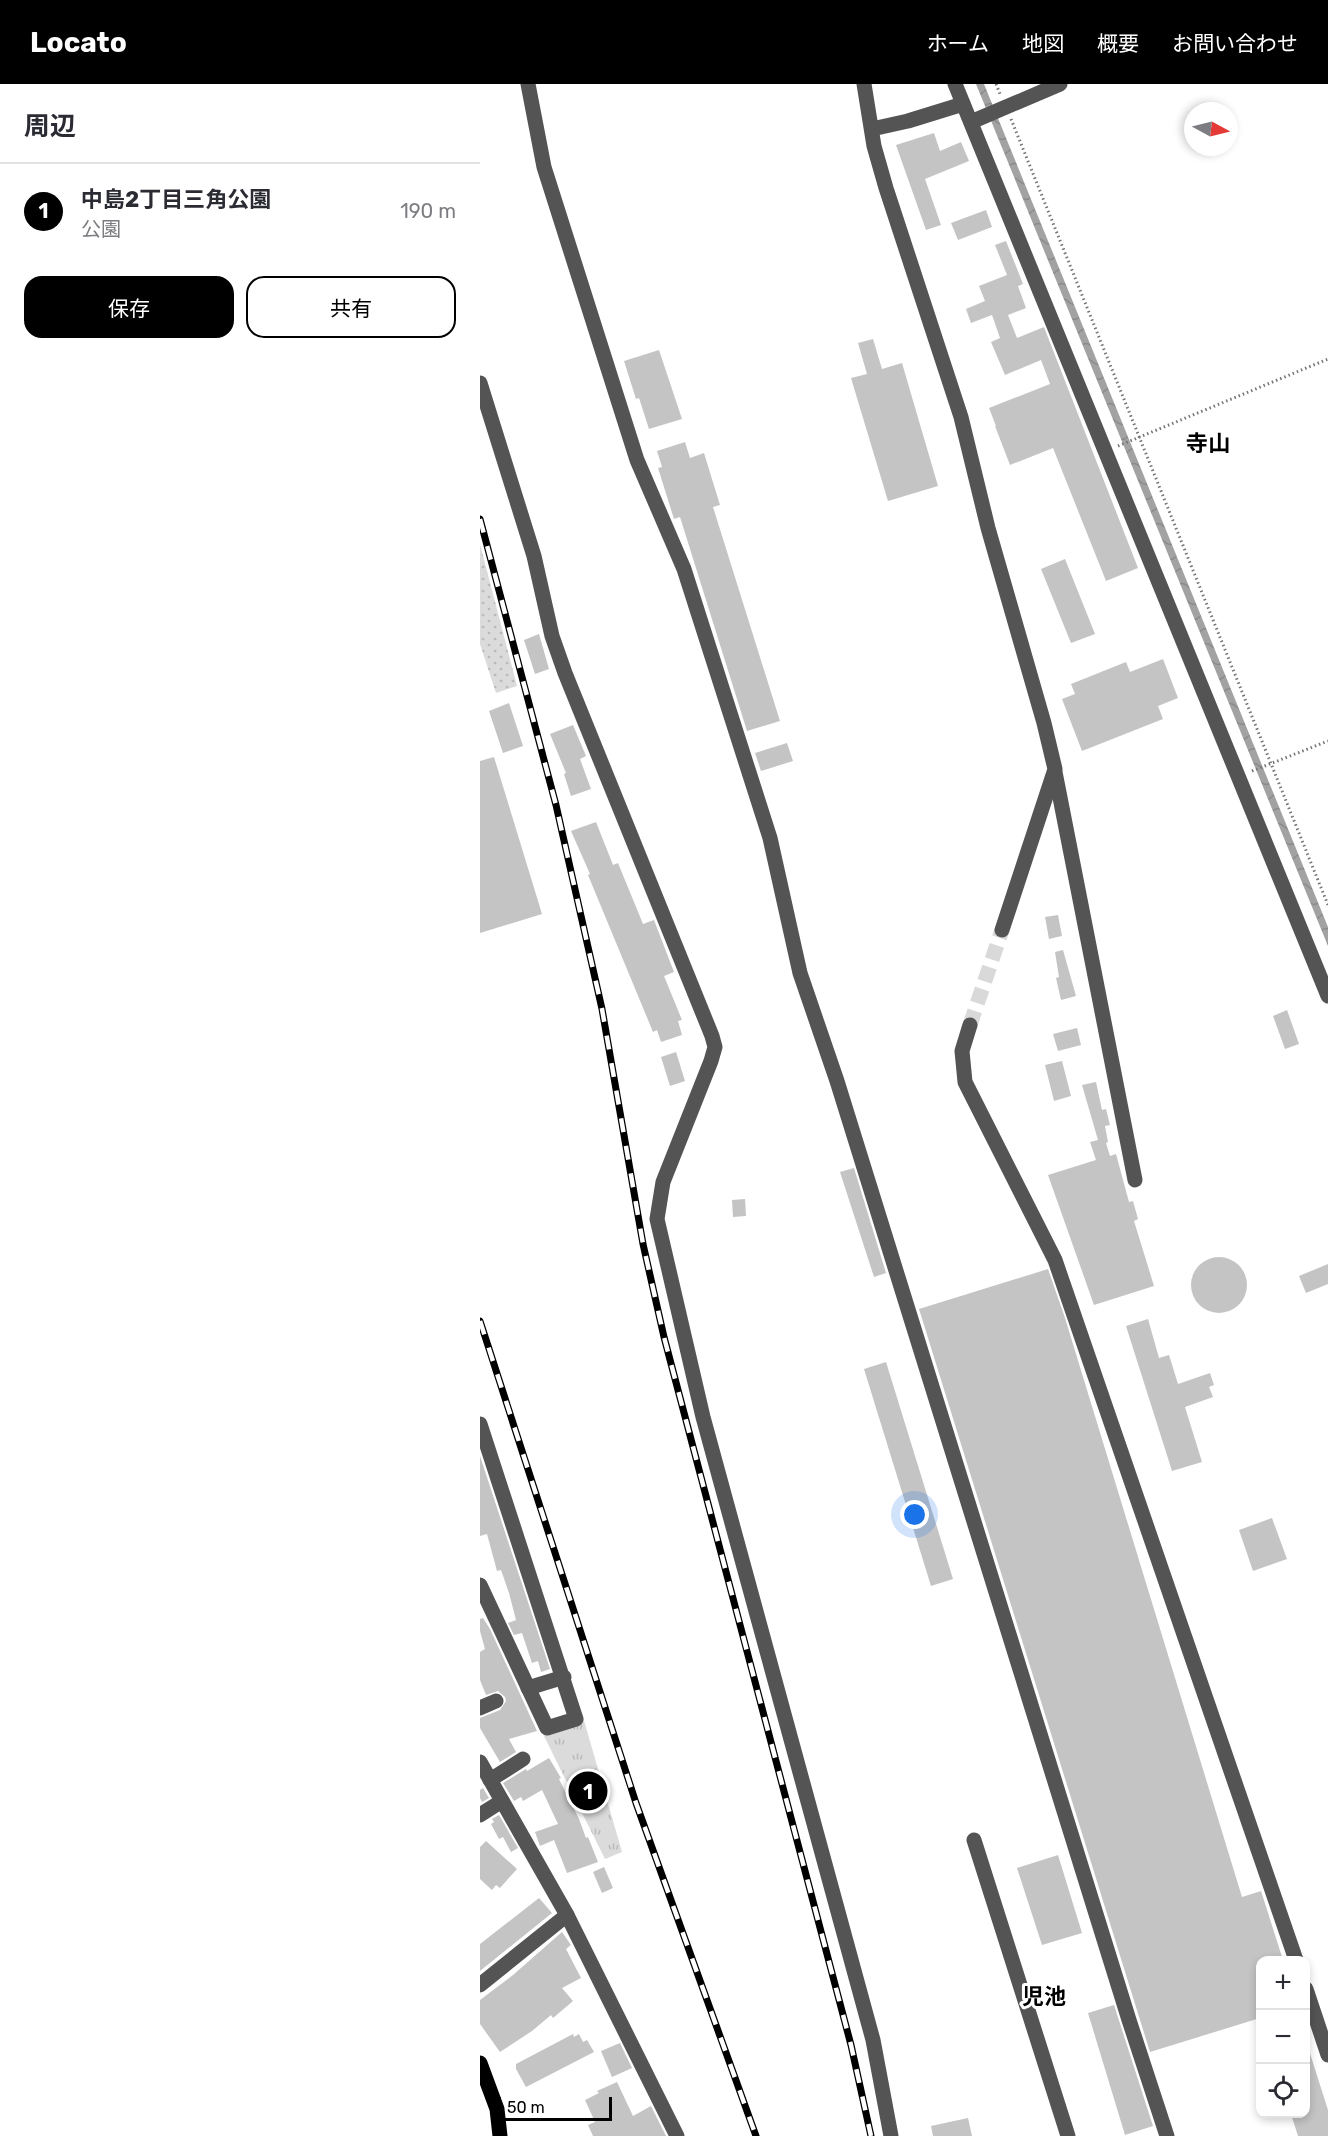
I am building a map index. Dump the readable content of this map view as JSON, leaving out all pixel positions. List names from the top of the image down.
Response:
{
  "districts": ["寺山", "児池"],
  "scale_bar": "50 m",
  "north": "right",
  "page": {
    "header": "Locato",
    "nav": [
      "ホーム",
      "地図",
      "概要",
      "お問い合わせ"
    ],
    "heading": "周辺",
    "list": [
      {
        "mark": "1",
        "name": "中島2丁目三角公園",
        "note": "公園",
        "value": "190 m"
      }
    ],
    "buttons": ["保存", "共有"],
    "pins": "1",
    "map_buttons": ["+", "−"],
    "scale": "50 m"
  }
}
